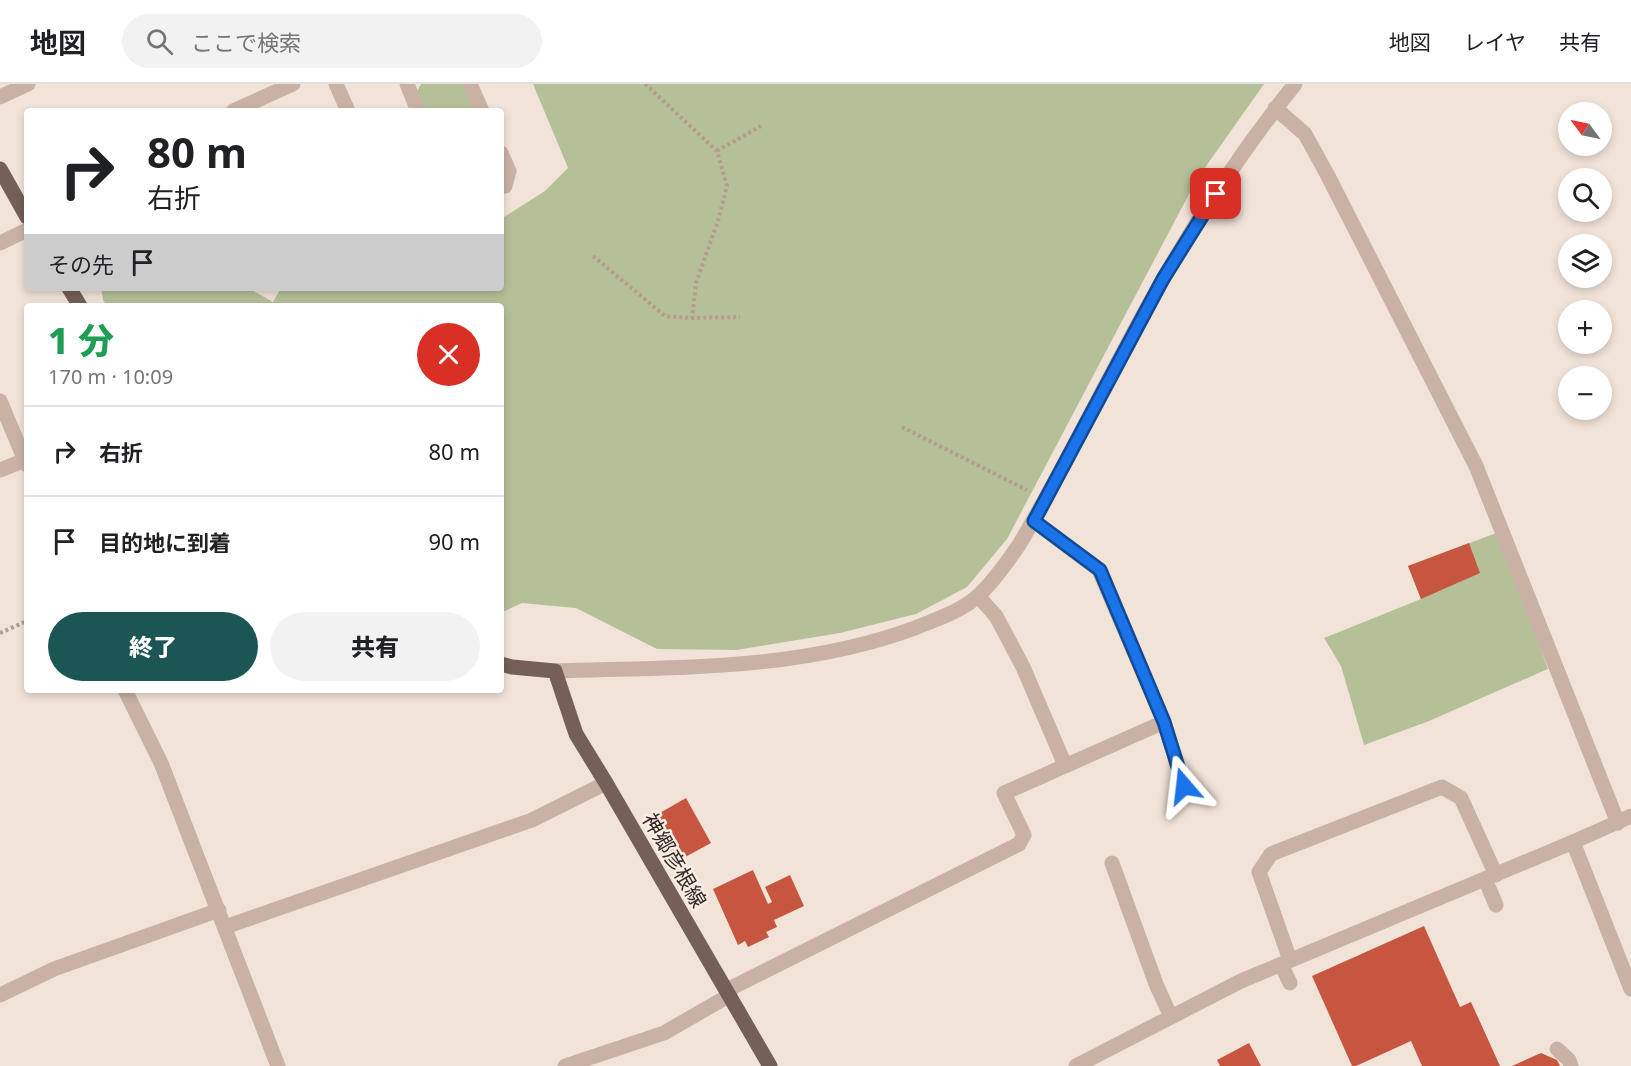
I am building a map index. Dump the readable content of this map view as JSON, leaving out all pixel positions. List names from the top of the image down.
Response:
{
  "streets": {
    "main road": ["神郷彦根線"]
  },
  "north": "top left",
  "page": {
    "header": "地図",
    "search": "ここで検索",
    "nav": ["地図", "レイヤ", "共有"],
    "map_buttons": ["+", "−"],
    "turn": ["80 m", "右折"],
    "then": "その先",
    "heading": ["1 分", "170 m · 10:09"],
    "list": [
      {
        "name": "右折",
        "value": "80 m"
      },
      {
        "name": "目的地に到着",
        "value": "90 m"
      }
    ],
    "buttons": ["終了", "共有"]
  }
}
